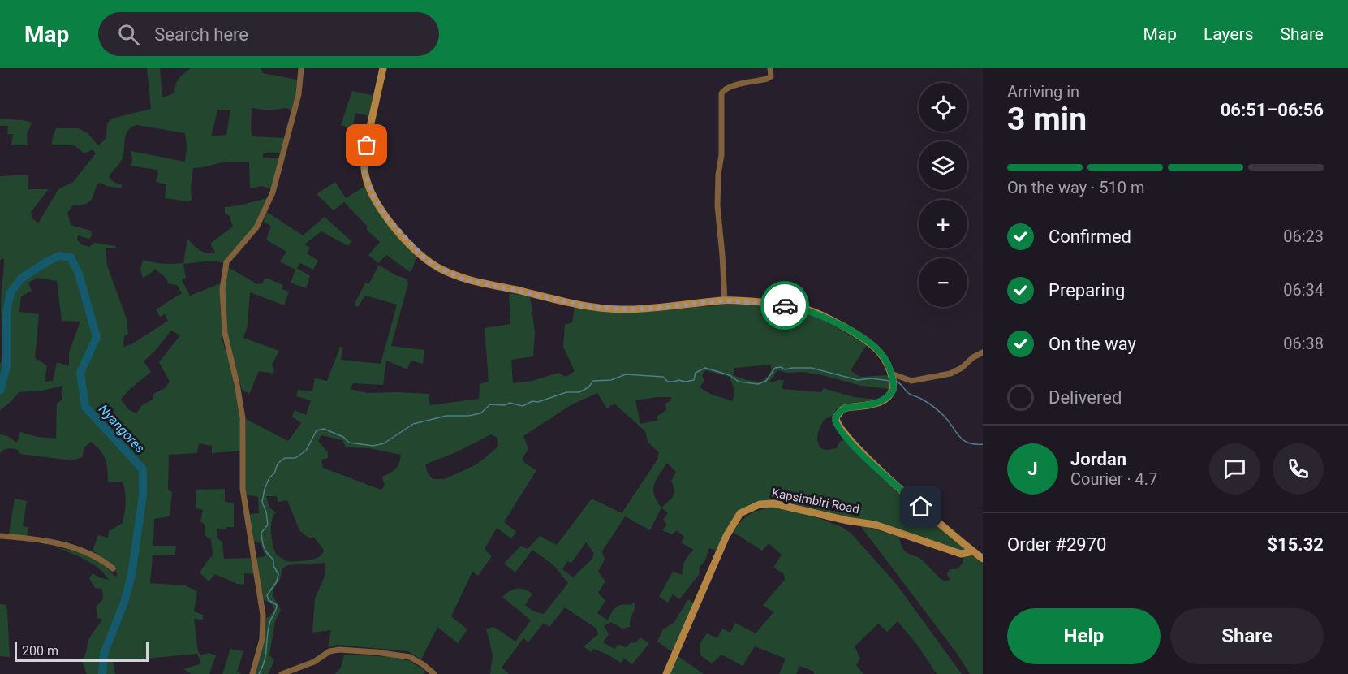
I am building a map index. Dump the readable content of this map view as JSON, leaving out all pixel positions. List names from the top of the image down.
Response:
{
  "streets": {
    "street": ["Kapsimbiri Road"]
  },
  "water": ["Nyangores"],
  "scale_bar": "200 m",
  "page": {
    "header": "Map",
    "search": "Search here",
    "nav": ["Map", "Layers", "Share"],
    "heading": ["3 min", "Arriving in", "06:51–06:56"],
    "panel": [
      "Jordan",
      "Courier · 4.7",
      "Order #2970",
      "$15.32"
    ],
    "map_buttons": ["+", "−"],
    "bar": "On the way · 510 m",
    "list": [
      ["Confirmed", "06:23"],
      ["Preparing", "06:34"],
      ["On the way", "06:38"],
      "Delivered"
    ],
    "round": "J",
    "buttons": ["Help", "Share"],
    "scale": "200 m"
  }
}
